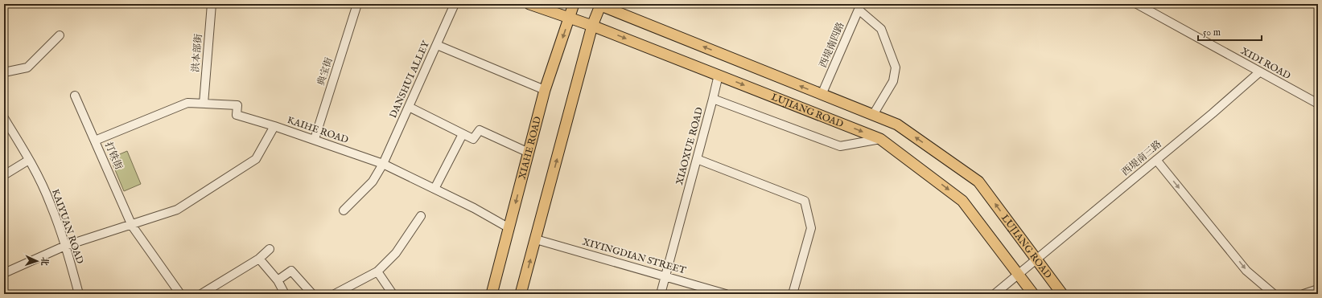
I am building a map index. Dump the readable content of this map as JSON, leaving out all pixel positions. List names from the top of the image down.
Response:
{
  "streets": {
    "main road": ["LUJIANG ROAD", "XIAHE ROAD"],
    "street": [
      "西堤南四路",
      "洪本部街",
      "XIDI ROAD",
      "典宝街",
      "DANSHUI ALLEY",
      "KAIHE ROAD",
      "XIAOXUE ROAD",
      "打铁街",
      "西堤南三路",
      "KAIYUAN ROAD",
      "XIYINGDIAN STREET"
    ]
  },
  "crossings": [
    ["西堤南四路", "LUJIANG ROAD"],
    ["XIDI ROAD", "西堤南三路"],
    ["典宝街", "KAIHE ROAD"],
    ["DANSHUI ALLEY", "KAIHE ROAD"],
    ["LUJIANG ROAD", "XIAOXUE ROAD"],
    ["LUJIANG ROAD", "XIAHE ROAD"],
    ["LUJIANG ROAD", "西堤南三路"],
    ["KAIHE ROAD", "XIAHE ROAD"],
    ["KAIHE ROAD", "打铁街"],
    ["KAIHE ROAD", "KAIYUAN ROAD"],
    ["XIAOXUE ROAD", "XIYINGDIAN STREET"]
  ],
  "scale_bar": "50 m",
  "north": "right"
}
